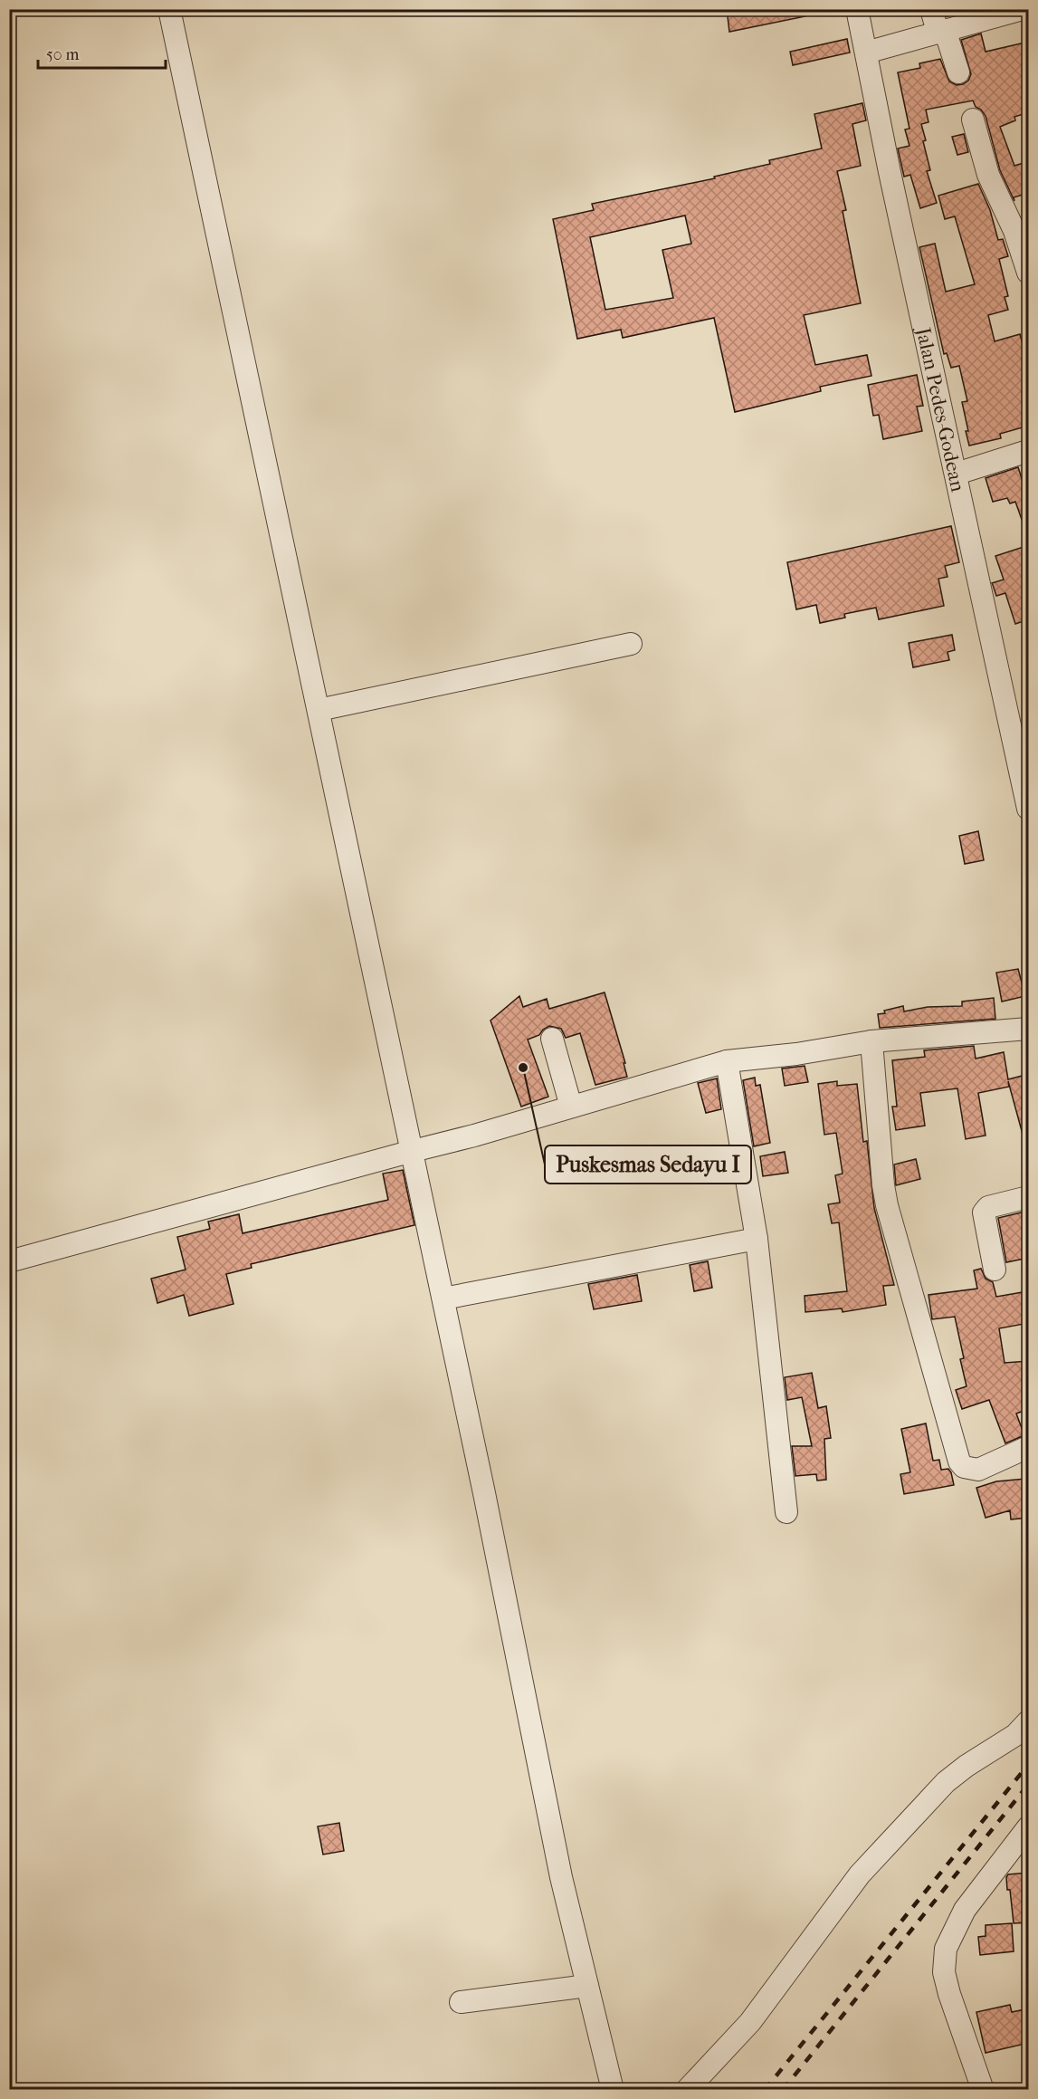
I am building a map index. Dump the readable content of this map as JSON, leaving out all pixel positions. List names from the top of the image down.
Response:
{
  "streets": {
    "street": ["Jalan Pedes-Godean"]
  },
  "places": ["Puskesmas Sedayu I"],
  "scale_bar": "50 m"
}
